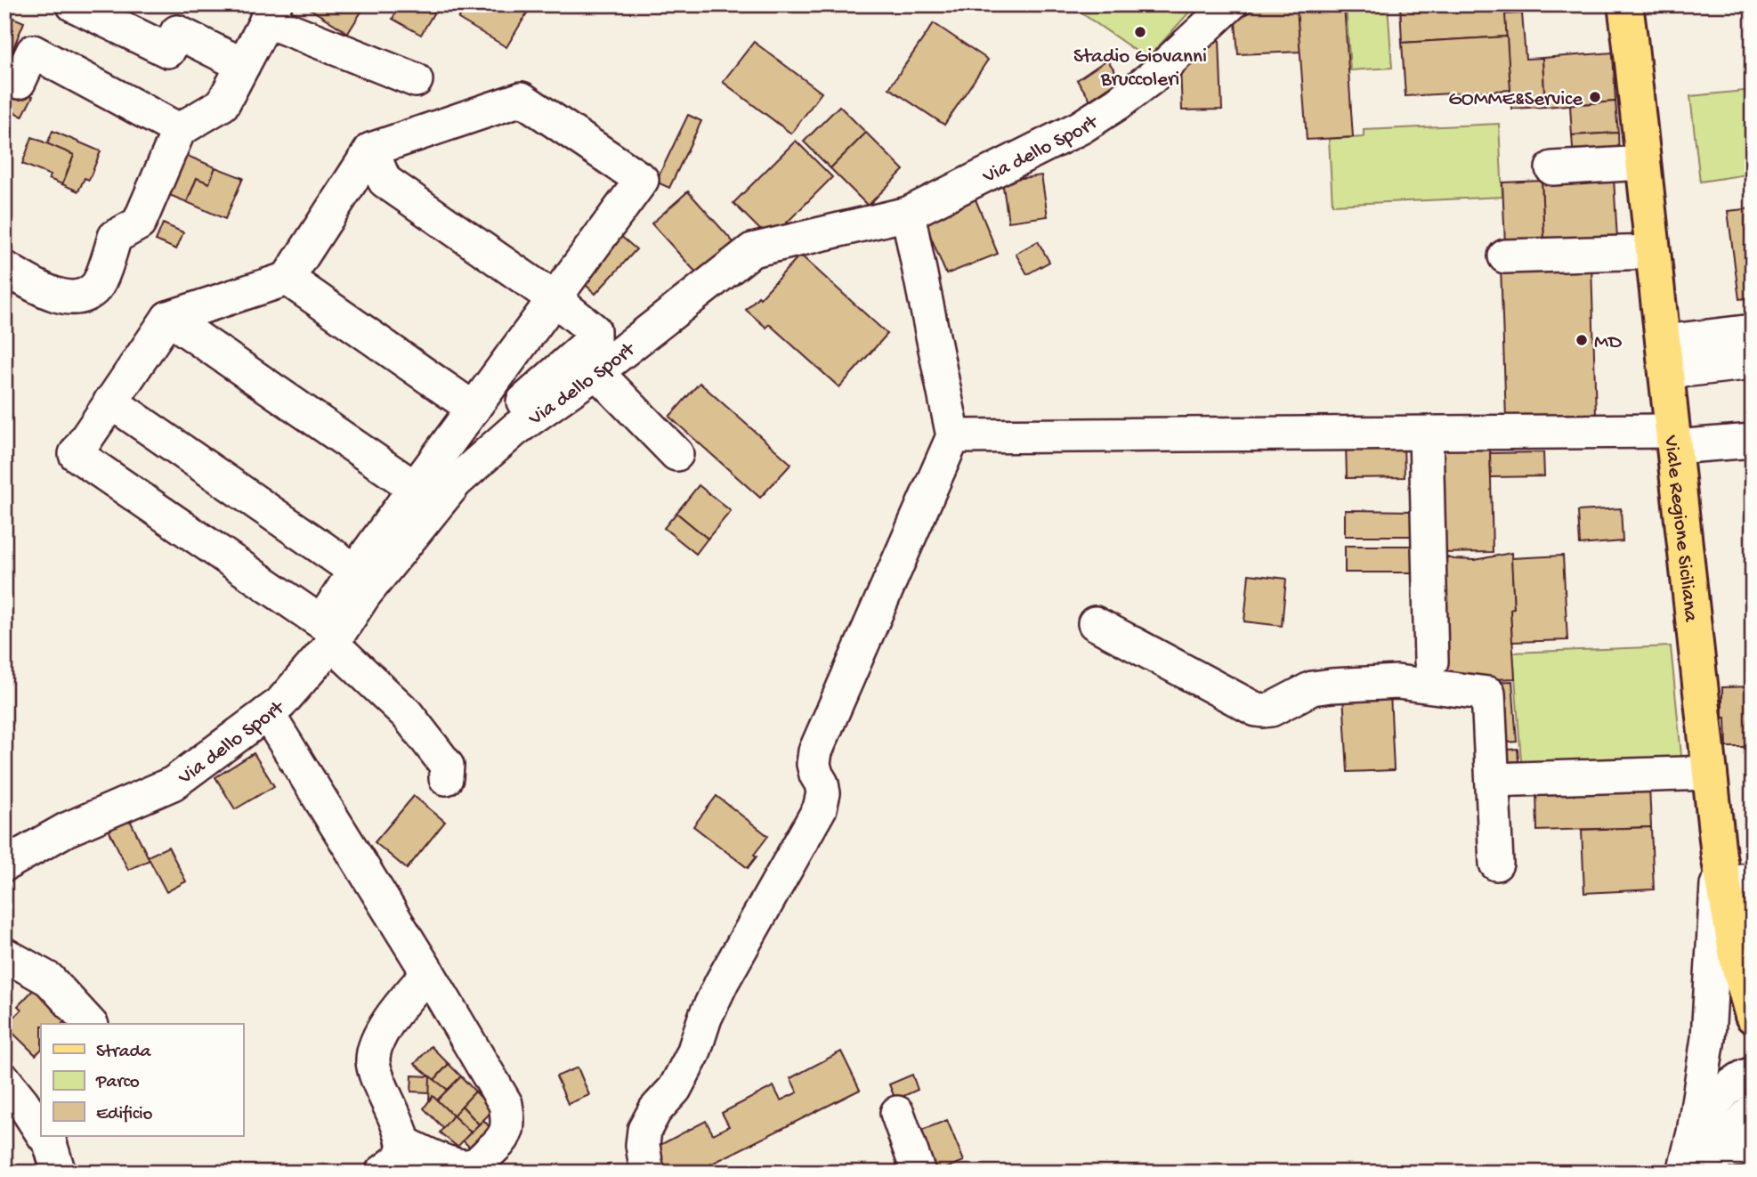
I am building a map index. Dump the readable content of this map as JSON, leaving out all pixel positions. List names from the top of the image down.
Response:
{
  "streets": {
    "main road": ["Viale Regione Siciliana"],
    "street": ["Via dello Sport"]
  },
  "places": ["Stadio Giovanni Bruccoleri", "GOMME&Service", "MD"],
  "legend": ["Strada", "Parco", "Edificio"]
}
